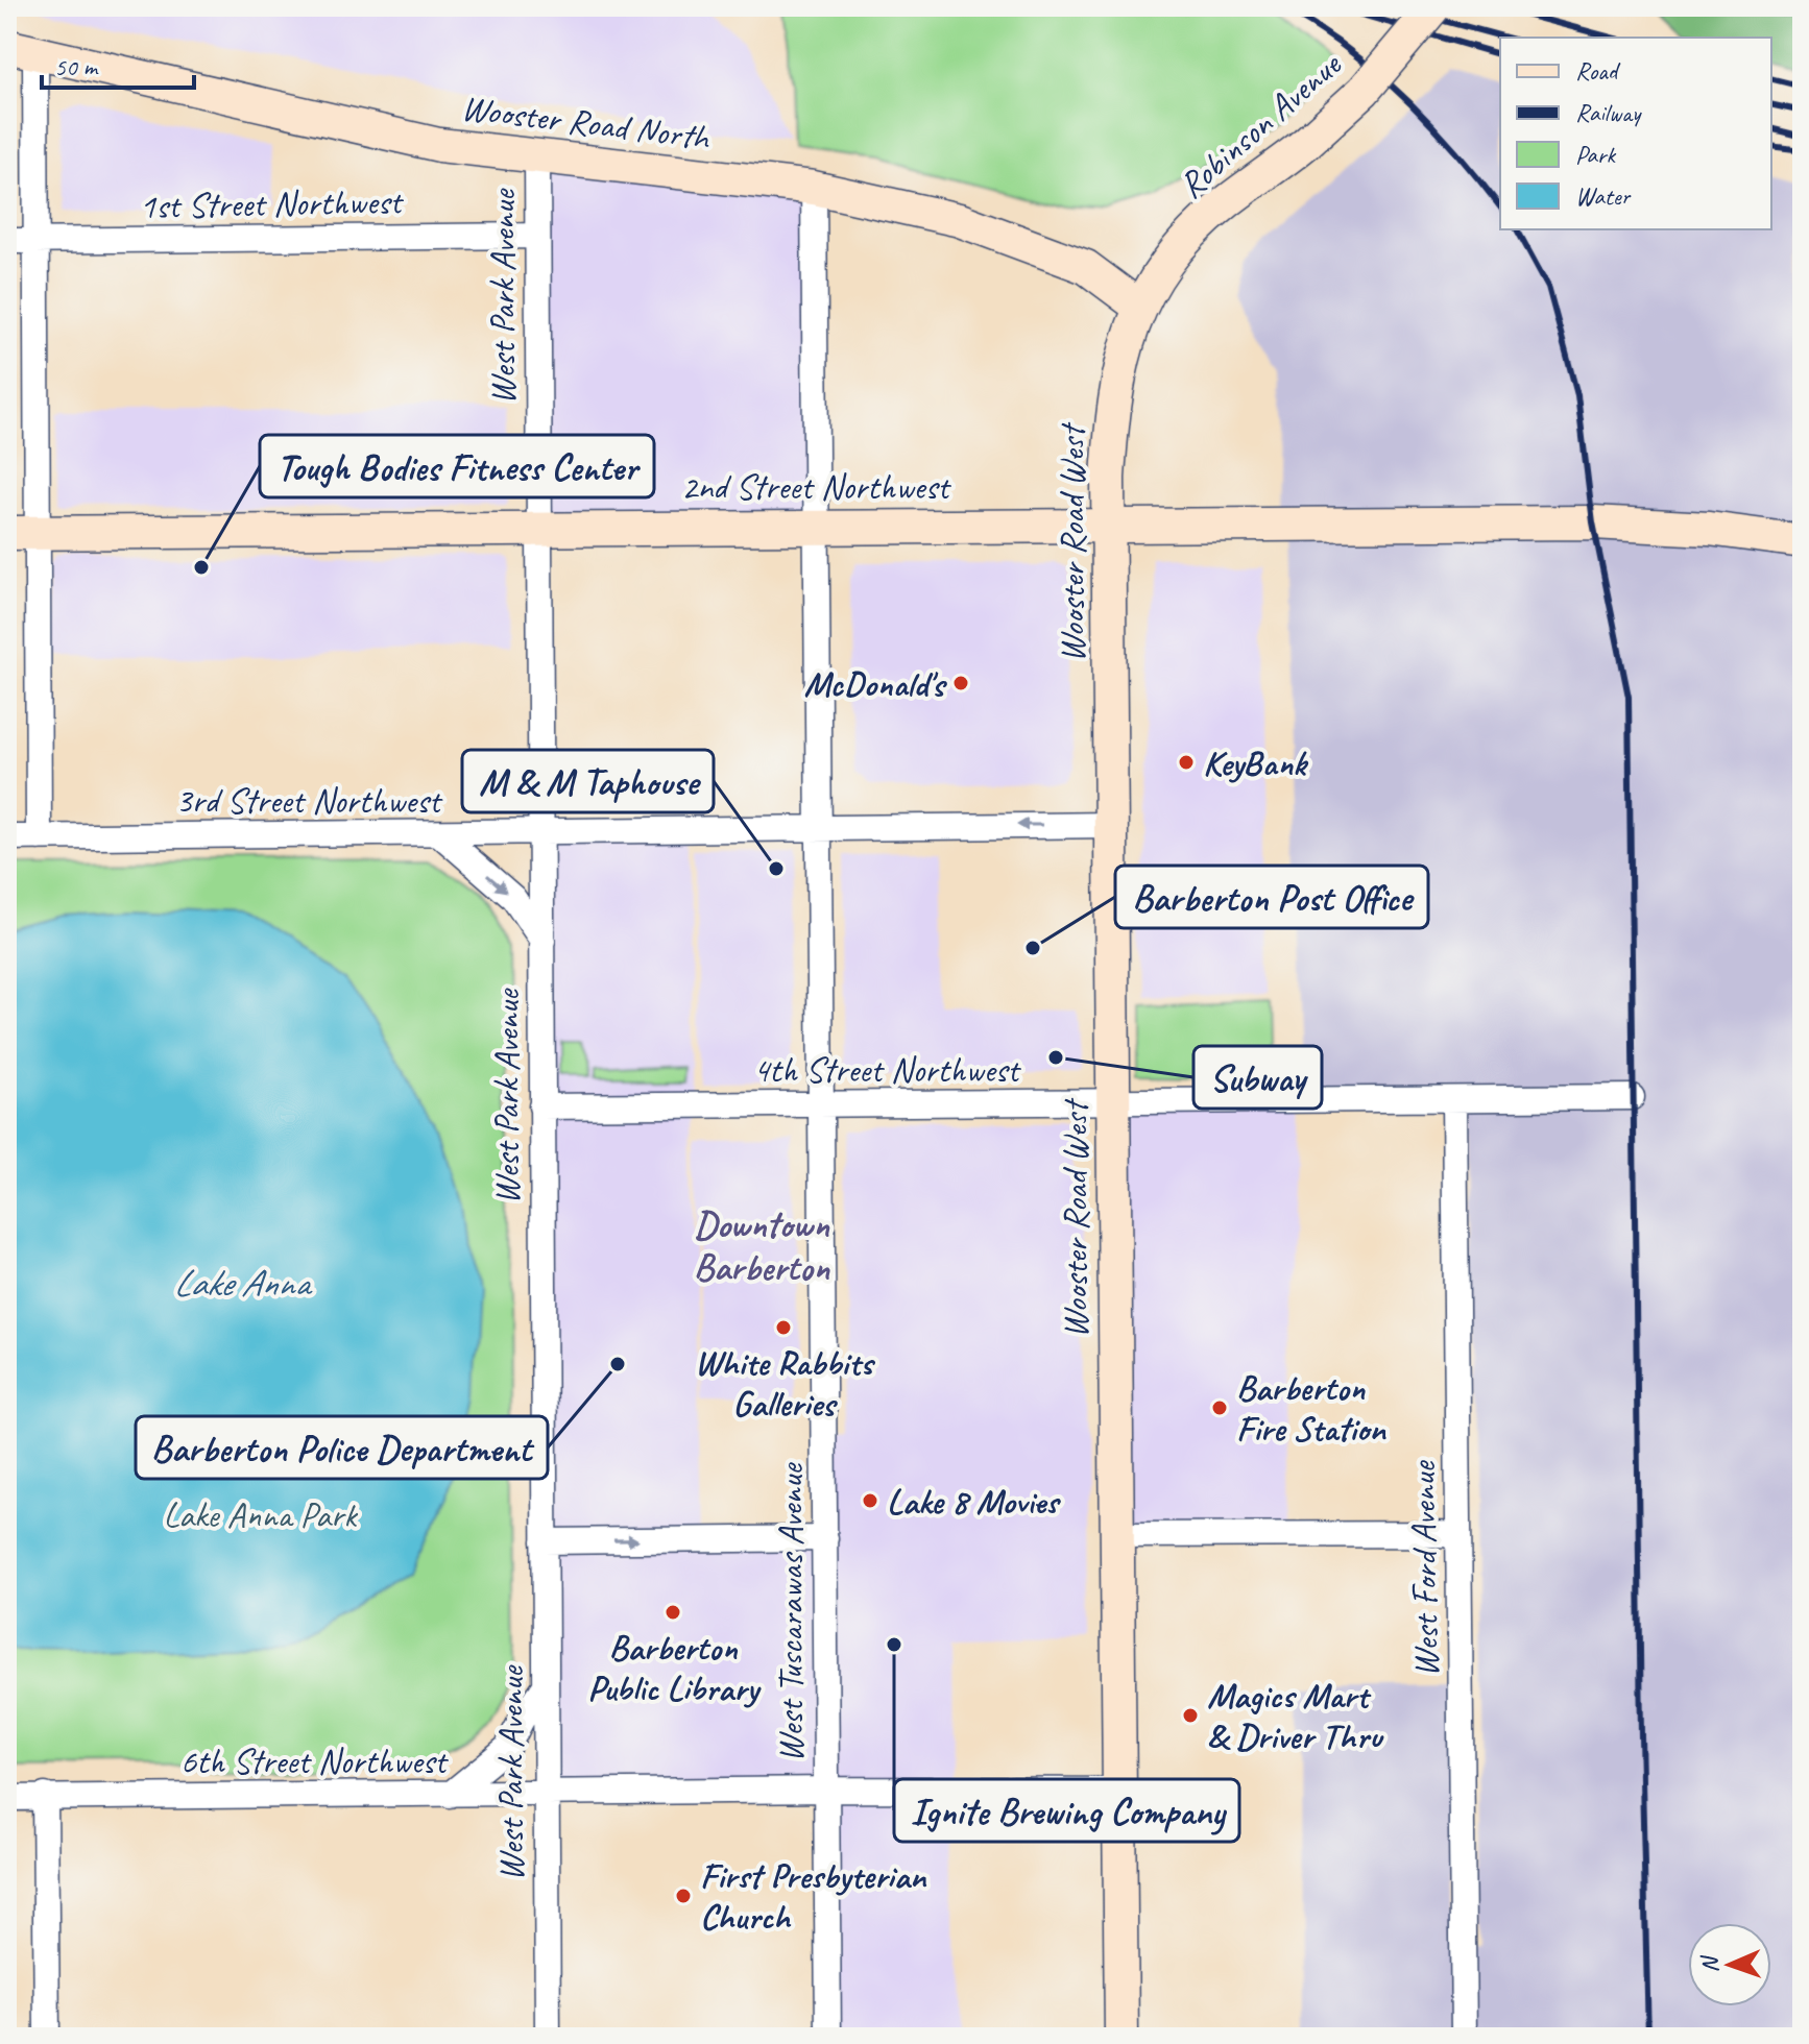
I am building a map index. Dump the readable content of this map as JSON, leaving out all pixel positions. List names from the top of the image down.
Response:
{
  "streets": {
    "main road": [
      "Wooster Road North",
      "Robinson Avenue",
      "2nd Street Northwest",
      "Wooster Road West"
    ],
    "street": [
      "1st Street Northwest",
      "West Park Avenue",
      "3rd Street Northwest",
      "4th Street Northwest",
      "West Ford Avenue",
      "West Tuscarawas Avenue",
      "6th Street Northwest"
    ]
  },
  "crossings": [
    ["Wooster Road North", "Robinson Avenue"],
    ["Wooster Road North", "West Park Avenue"],
    ["Wooster Road North", "Wooster Road West"],
    ["Wooster Road North", "West Tuscarawas Avenue"],
    ["Robinson Avenue", "Wooster Road West"],
    ["1st Street Northwest", "West Park Avenue"],
    ["West Park Avenue", "2nd Street Northwest"],
    ["West Park Avenue", "3rd Street Northwest"],
    ["West Park Avenue", "4th Street Northwest"],
    ["West Park Avenue", "6th Street Northwest"],
    ["2nd Street Northwest", "Wooster Road West"],
    ["2nd Street Northwest", "West Tuscarawas Avenue"],
    ["Wooster Road West", "3rd Street Northwest"],
    ["Wooster Road West", "4th Street Northwest"],
    ["Wooster Road West", "6th Street Northwest"],
    ["3rd Street Northwest", "West Tuscarawas Avenue"],
    ["4th Street Northwest", "West Ford Avenue"],
    ["4th Street Northwest", "West Tuscarawas Avenue"],
    ["West Tuscarawas Avenue", "6th Street Northwest"]
  ],
  "districts": ["Downtown Barberton"],
  "water": ["Lake Anna"],
  "parks": ["Lake Anna Park"],
  "places": [
    "Tough Bodies Fitness Center",
    "McDonald's",
    "KeyBank",
    "M & M Taphouse",
    "Barberton Post Office",
    "Subway",
    "White Rabbits Galleries",
    "Barberton Police Department",
    "Barberton Fire Station",
    "Lake 8 Movies",
    "Barberton Public Library",
    "Ignite Brewing Company",
    "Magics Mart & Driver Thru",
    "First Presbyterian Church"
  ],
  "legend": [
    "Road",
    "Railway",
    "Park",
    "Water"
  ],
  "scale_bar": "50 m",
  "north": "left"
}
